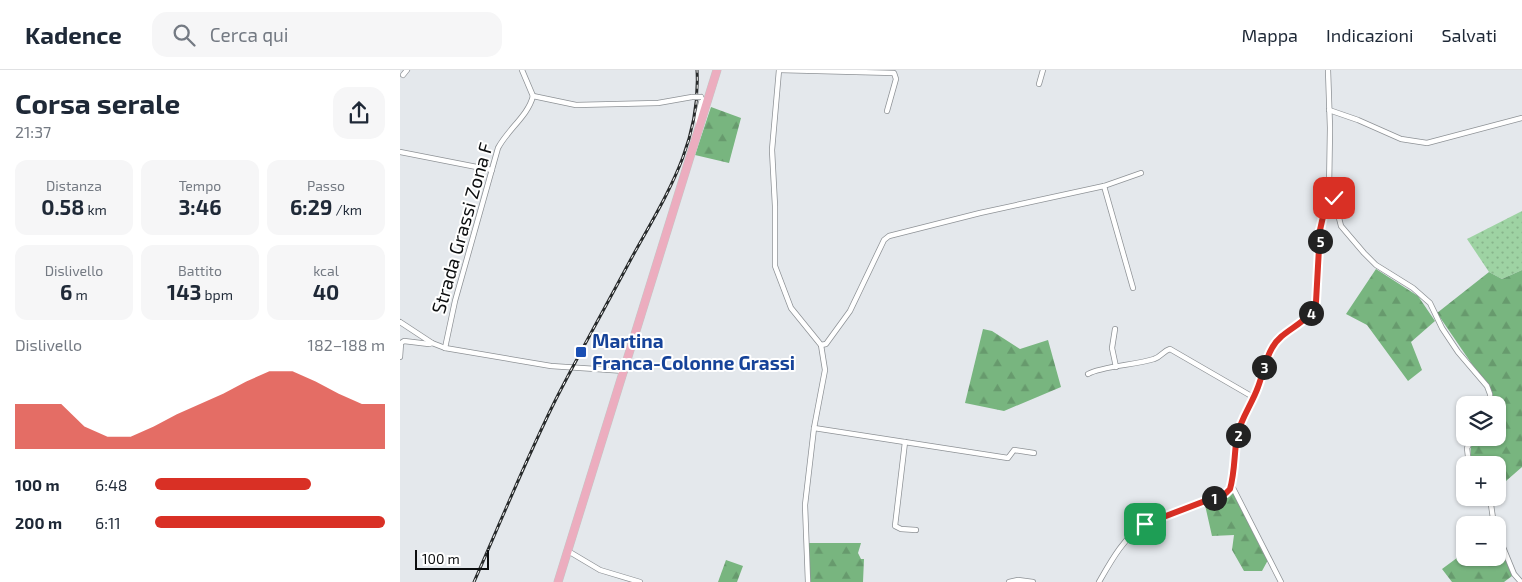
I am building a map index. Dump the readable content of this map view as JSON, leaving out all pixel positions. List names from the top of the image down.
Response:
{
  "streets": {
    "street": ["Strada Grassi Zona F"]
  },
  "places": {
    "transit": ["Martina Franca-Colonne Grassi"]
  },
  "scale_bar": "100 m",
  "page": {
    "header": "Kadence",
    "search": "Cerca qui",
    "nav": ["Mappa", "Indicazioni", "Salvati"],
    "heading": ["Corsa serale", "21:37"],
    "stats": [
      ["Distanza", "0.58 km"],
      ["Tempo", "3:46"],
      ["Passo", "6:29 /km"],
      ["Dislivello", "6 m"],
      ["Battito", "143 bpm"],
      ["kcal", "40"]
    ],
    "pins": [
      "5",
      "4",
      "3",
      "2",
      "1"
    ],
    "chart": ["Dislivello", "182–188 m"],
    "map_buttons": ["+", "−"],
    "list": [
      {
        "name": "100 m",
        "note": "6:48"
      },
      {
        "name": "200 m",
        "note": "6:11"
      }
    ],
    "scale": "100 m"
  }
}
